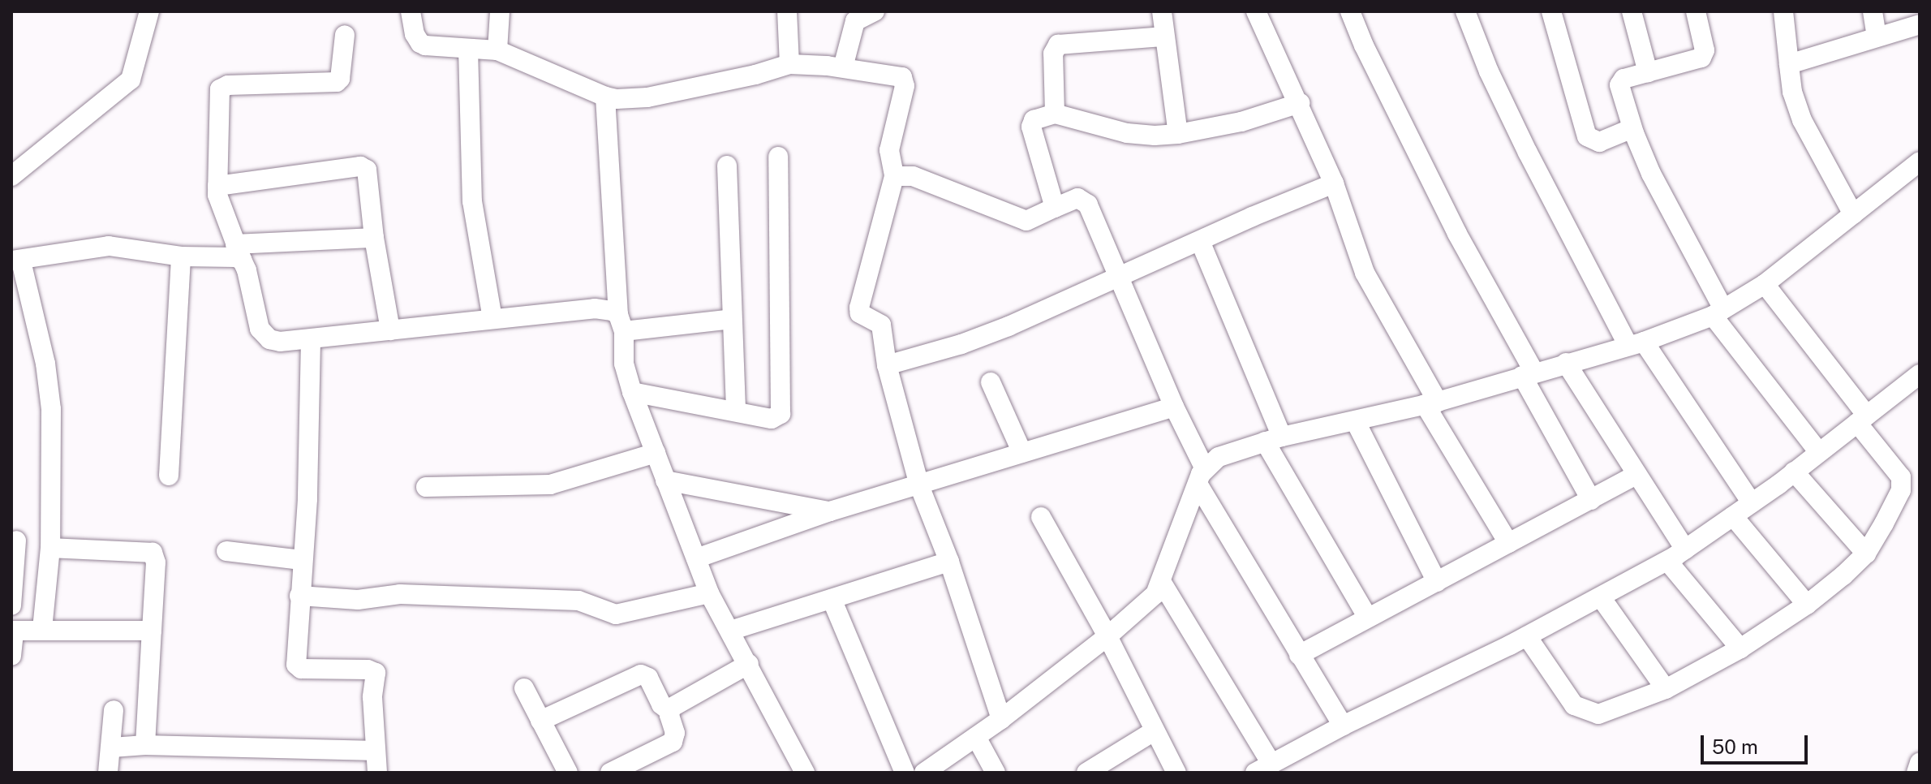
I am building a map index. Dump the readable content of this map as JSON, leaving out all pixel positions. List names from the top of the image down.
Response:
{
  "scale_bar": "50 m"
}
